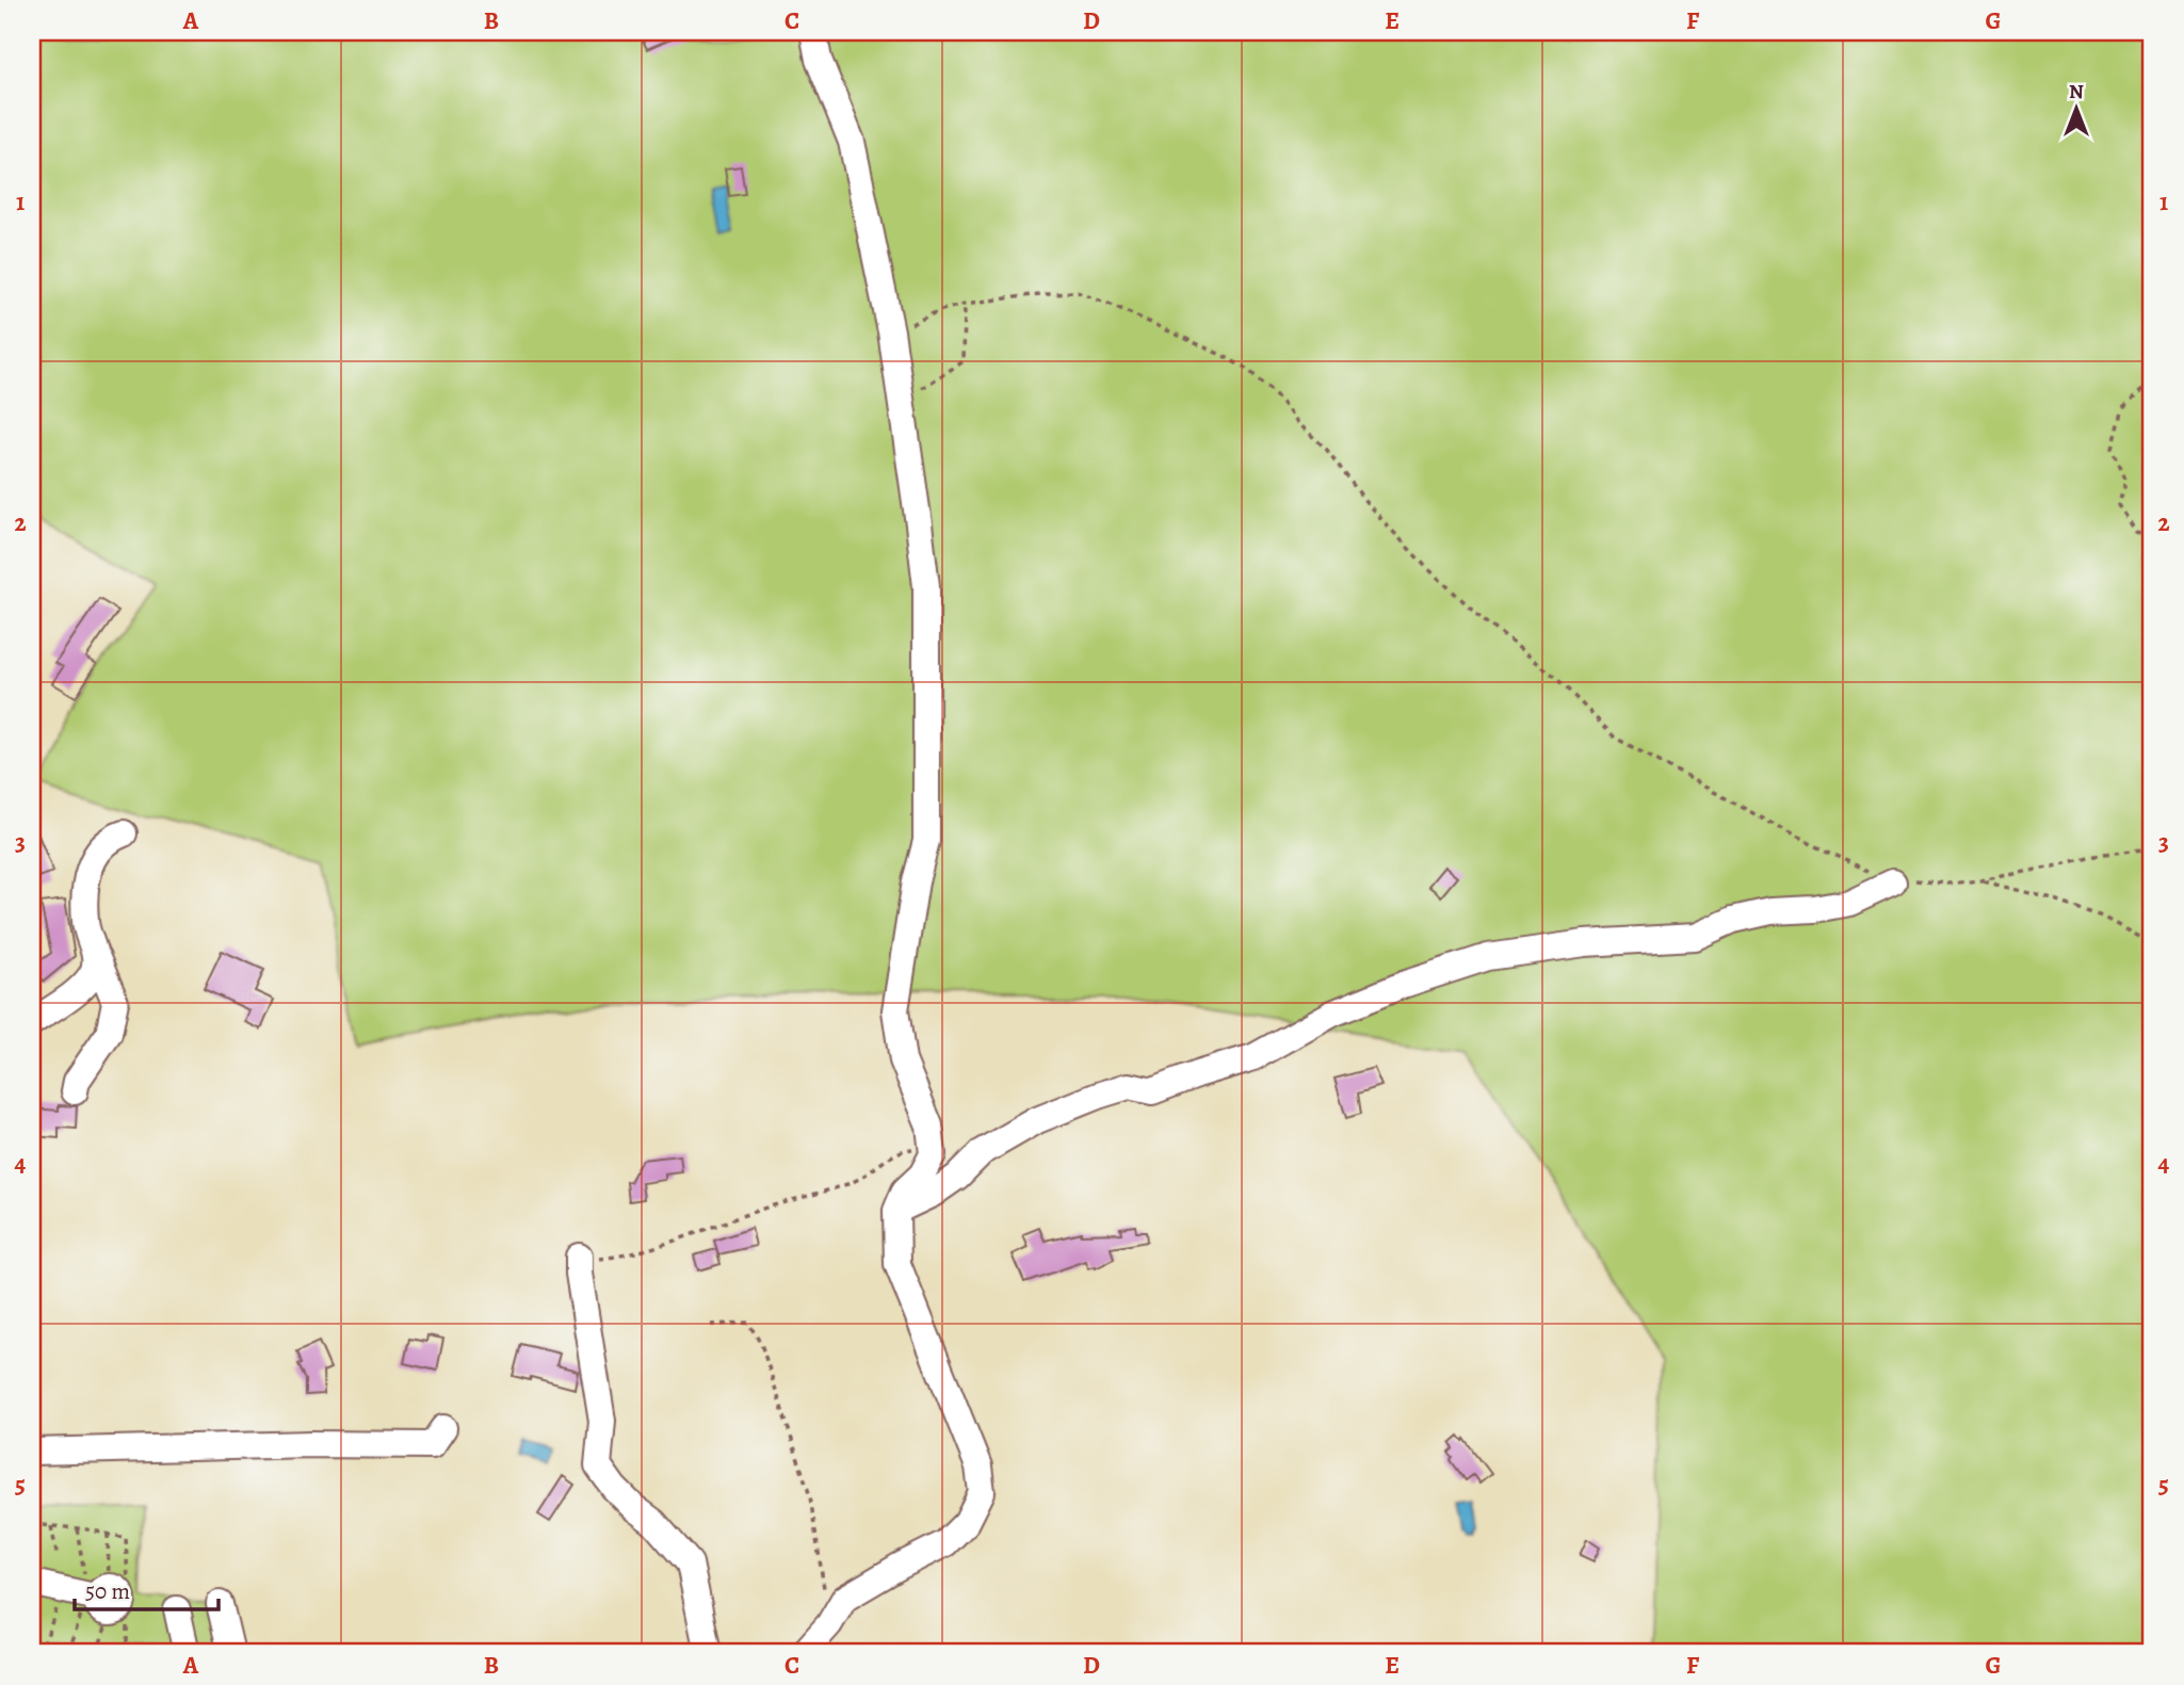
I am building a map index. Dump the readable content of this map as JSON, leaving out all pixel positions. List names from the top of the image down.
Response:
{
  "scale_bar": "50 m",
  "north": "top",
  "grid": {
    "columns": [
      "A",
      "B",
      "C",
      "D",
      "E",
      "F",
      "G"
    ],
    "rows": [
      "1",
      "2",
      "3",
      "4",
      "5"
    ]
  }
}
